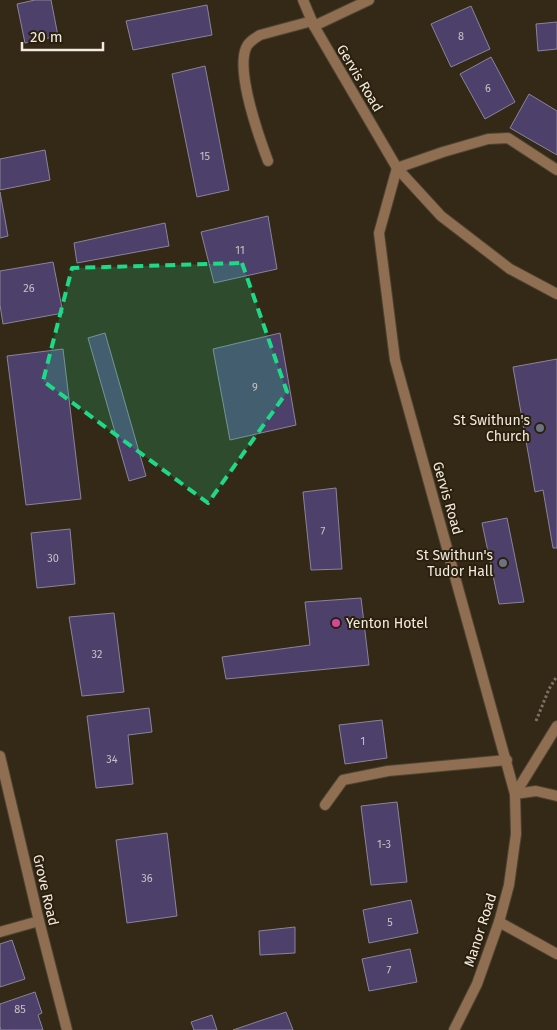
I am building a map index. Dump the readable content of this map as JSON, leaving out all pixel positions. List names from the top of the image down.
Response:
{
  "streets": {
    "street": ["Gervis Road", "Grove Road", "Manor Road"]
  },
  "crossings": [
    ["Gervis Road", "Manor Road"]
  ],
  "places": ["St Swithun's Church", "St Swithun's Tudor Hall", "Yenton Hotel"],
  "house_numbers": [
    "8",
    "6",
    "15",
    "11",
    "26",
    "9",
    "7",
    "30",
    "32",
    "1",
    "34",
    "1-3",
    "36",
    "5",
    "7",
    "85"
  ],
  "scale_bar": "20 m"
}
